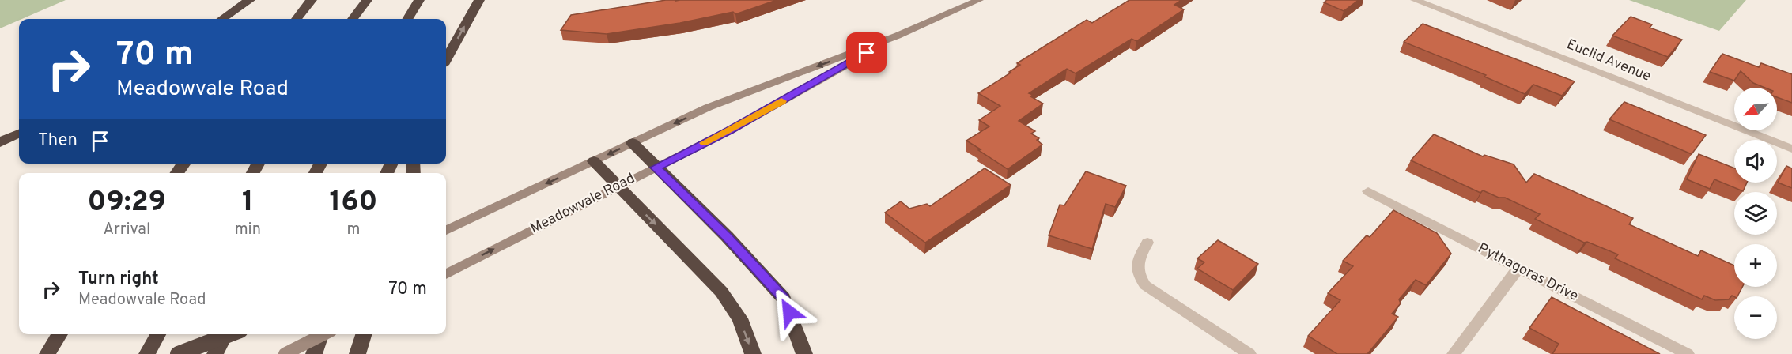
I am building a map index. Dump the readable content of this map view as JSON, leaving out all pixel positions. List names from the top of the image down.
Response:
{
  "streets": {
    "main road": ["Meadowvale Road"],
    "street": ["Euclid Avenue", "Pythagoras Drive"]
  },
  "north": "bottom left",
  "page": {
    "turn": ["70 m", "Meadowvale Road"],
    "map_buttons": ["+", "−"],
    "then": "Then",
    "eta": [
      "09:29",
      "Arrival",
      "1",
      "min",
      "160",
      "m"
    ],
    "list": [
      {
        "name": "Turn right",
        "note": "Meadowvale Road",
        "value": "70 m"
      }
    ]
  }
}
